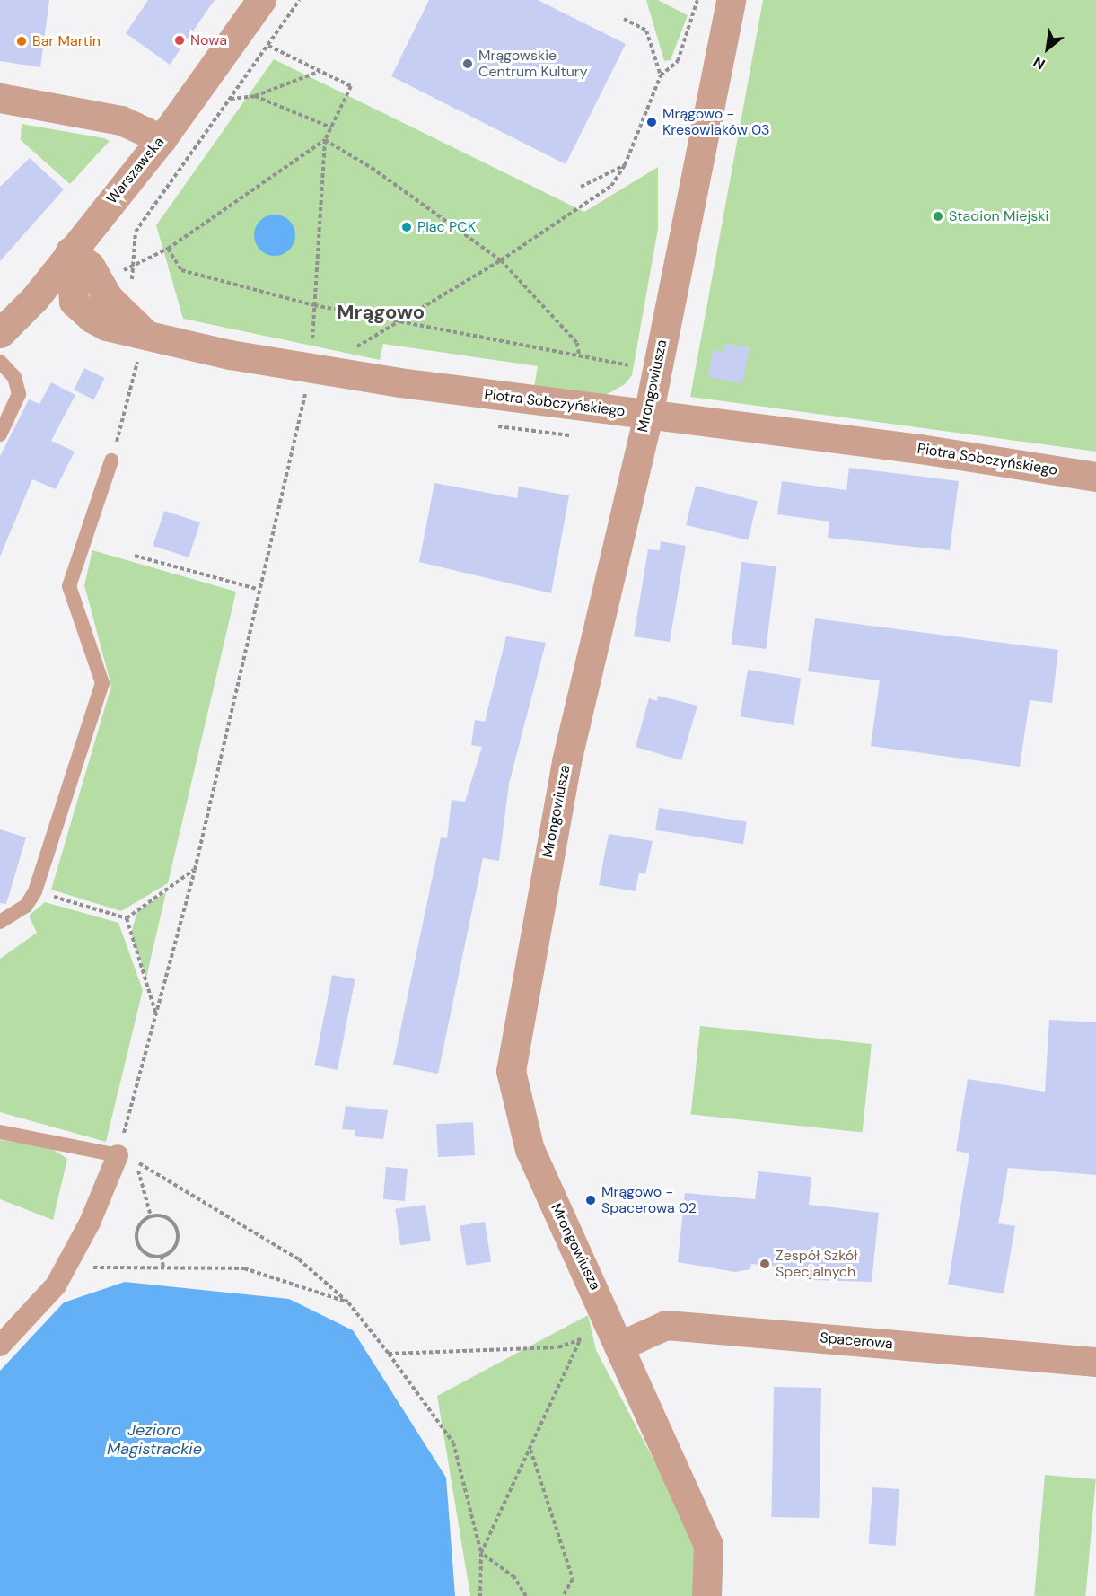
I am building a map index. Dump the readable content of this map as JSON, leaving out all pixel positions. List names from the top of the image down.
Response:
{
  "streets": {
    "street": [
      "Warszawska",
      "Mrongowiusza",
      "Piotra Sobczyńskiego",
      "Spacerowa"
    ]
  },
  "crossings": [
    ["Warszawska", "Piotra Sobczyńskiego"],
    ["Mrongowiusza", "Piotra Sobczyńskiego"],
    ["Mrongowiusza", "Spacerowa"]
  ],
  "districts": ["Mrągowo"],
  "water": ["Jezioro Magistrackie"],
  "places": [
    "Nowa",
    "Bar Martin",
    "Mrągowskie Centrum Kultury",
    "Mrągowo - Kresowiaków 03",
    "Stadion Miejski",
    "Plac PCK",
    "Mrągowo - Spacerowa 02",
    "Zespół Szkół Specjalnych"
  ],
  "north": "bottom left"
}
